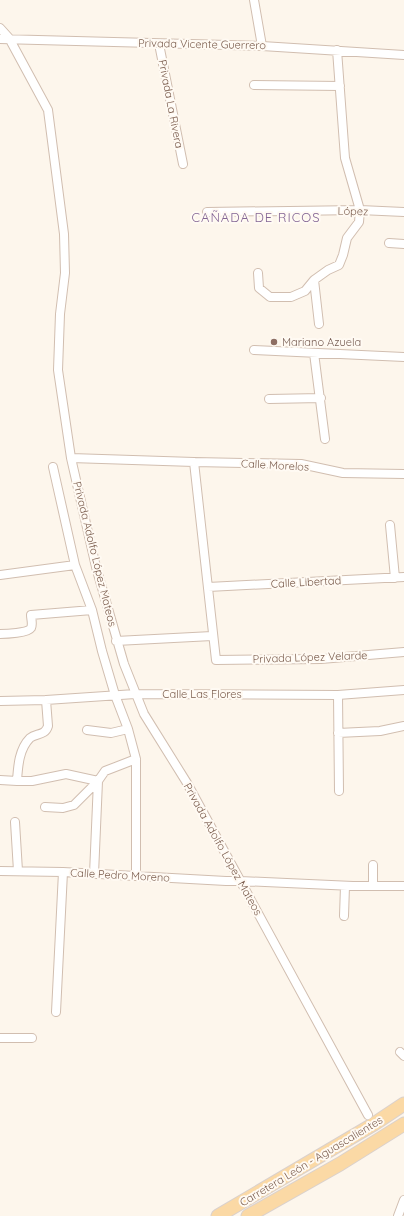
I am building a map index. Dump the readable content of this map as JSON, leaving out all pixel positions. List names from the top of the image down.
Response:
{
  "streets": {
    "main road": ["Carretera León - Aguascalientes"],
    "street": [
      "Privada Vicente Guerrero",
      "Privada La Rivera",
      "López",
      "Calle Morelos",
      "Privada Adolfo López Mateos",
      "Calle Libertad",
      "Privada López Velarde",
      "Calle Las Flores",
      "Calle Pedro Moreno"
    ]
  },
  "crossings": [
    ["Privada Vicente Guerrero", "Privada La Rivera"],
    ["Privada Vicente Guerrero", "Privada Adolfo López Mateos"],
    ["Calle Morelos", "Privada Adolfo López Mateos"],
    ["Privada Adolfo López Mateos", "Calle Las Flores"],
    ["Privada Adolfo López Mateos", "Calle Pedro Moreno"]
  ],
  "districts": ["CAÑADA DE RICOS"],
  "places": ["Mariano Azuela"]
}
